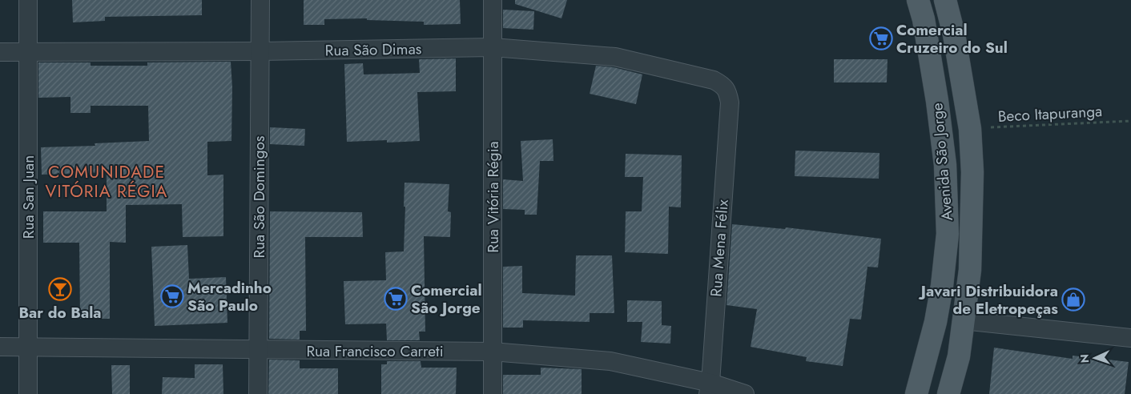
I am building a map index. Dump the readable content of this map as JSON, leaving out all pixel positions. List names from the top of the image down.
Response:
{
  "streets": {
    "main road": ["Avenida São Jorge"],
    "street": [
      "Rua São Dimas",
      "Rua San Juan",
      "Rua São Domingos",
      "Rua Vitória Régia",
      "Rua Mena Félix",
      "Rua Francisco Carreti"
    ],
    "path": ["Beco Itapuranga"]
  },
  "crossings": [
    ["Rua São Dimas", "Rua San Juan"],
    ["Rua São Dimas", "Rua São Domingos"],
    ["Rua São Dimas", "Rua Vitória Régia"],
    ["Rua São Dimas", "Rua Mena Félix"],
    ["Beco Itapuranga", "Avenida São Jorge"],
    ["Rua San Juan", "Rua Francisco Carreti"],
    ["Rua São Domingos", "Rua Francisco Carreti"],
    ["Rua Vitória Régia", "Rua Francisco Carreti"],
    ["Rua Mena Félix", "Rua Francisco Carreti"]
  ],
  "districts": ["COMUNIDADE VITÓRIA RÉGIA"],
  "places": {
    "supermarket": ["Comercial Cruzeiro do Sul", "Mercadinho São Paulo", "Comercial São Jorge"],
    "bar": ["Bar do Bala"],
    "shop": ["Javari Distribuidora de Eletropeças"]
  },
  "north": "left"
}
